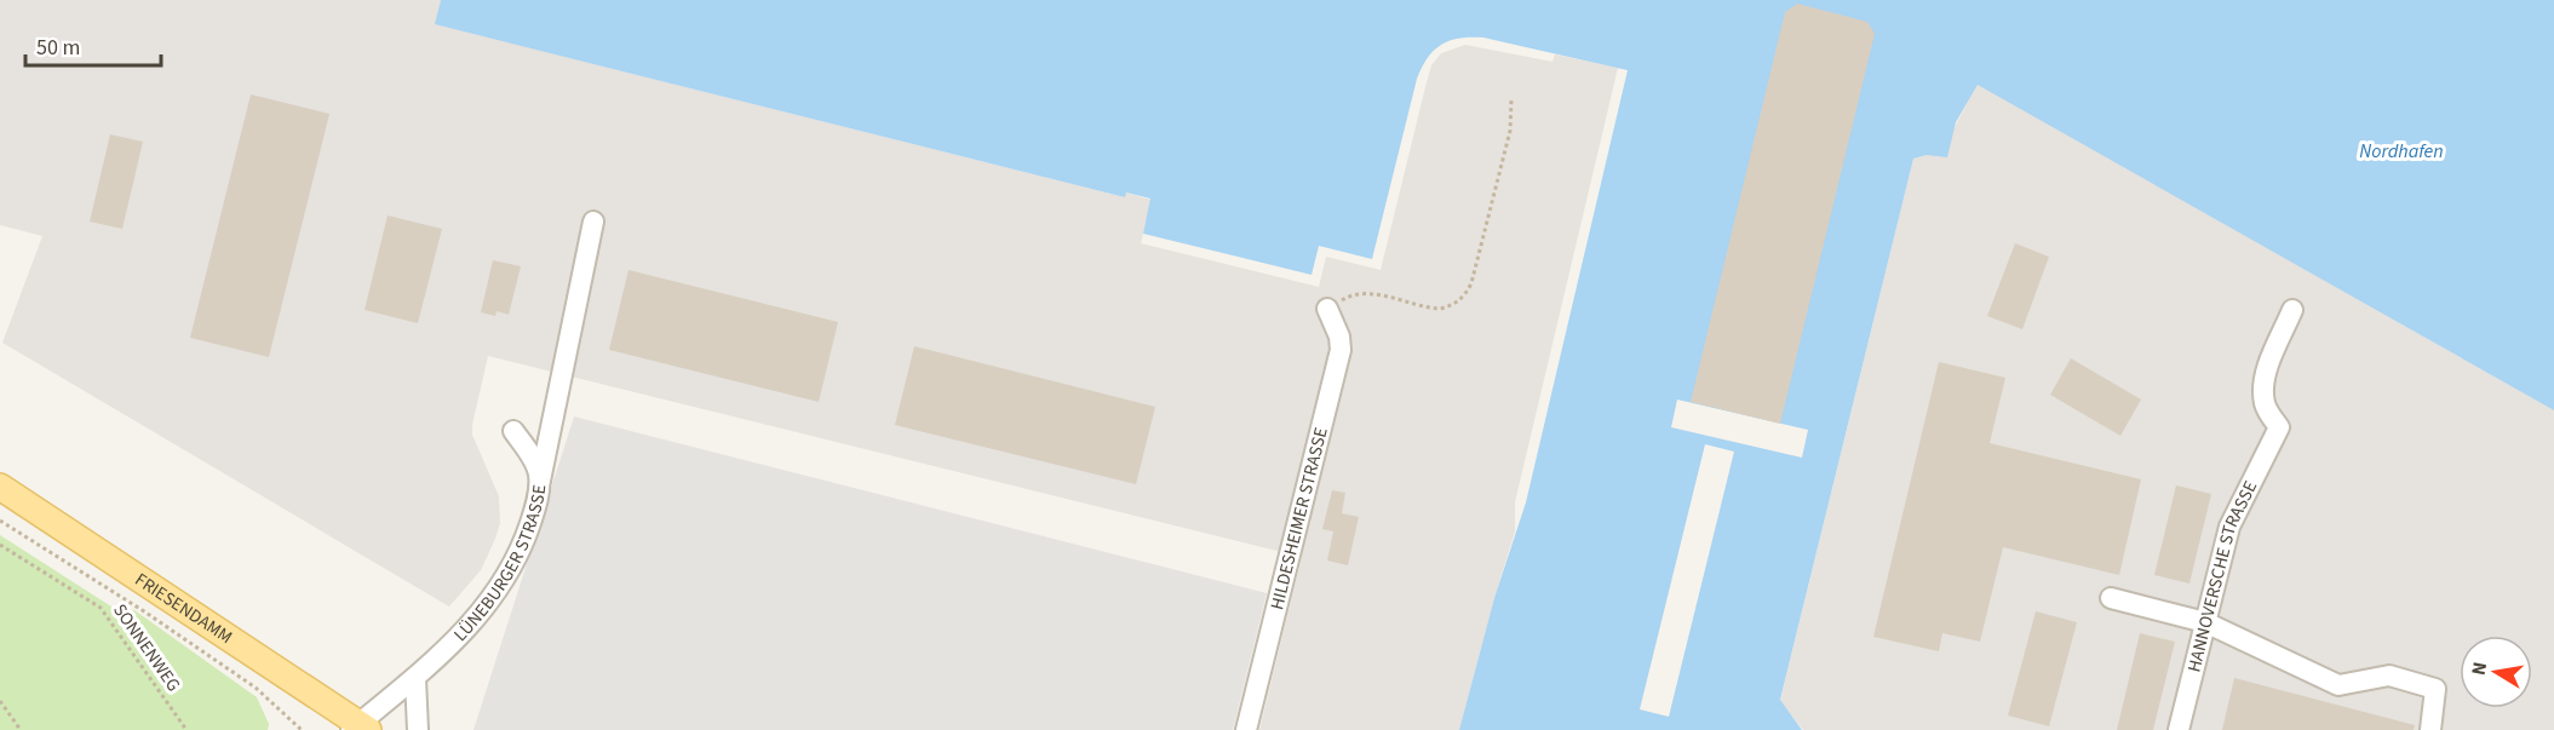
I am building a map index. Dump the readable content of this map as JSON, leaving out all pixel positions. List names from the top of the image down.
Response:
{
  "streets": {
    "main road": ["FRIESENDAMM"],
    "street": ["HILDESHEIMER STRASSE", "LÜNEBURGER STRASSE", "HANNOVERSCHE STRASSE"],
    "path": ["SONNENWEG"]
  },
  "crossings": [
    ["LÜNEBURGER STRASSE", "FRIESENDAMM"]
  ],
  "water": ["Nordhafen"],
  "scale_bar": "50 m",
  "north": "left"
}
